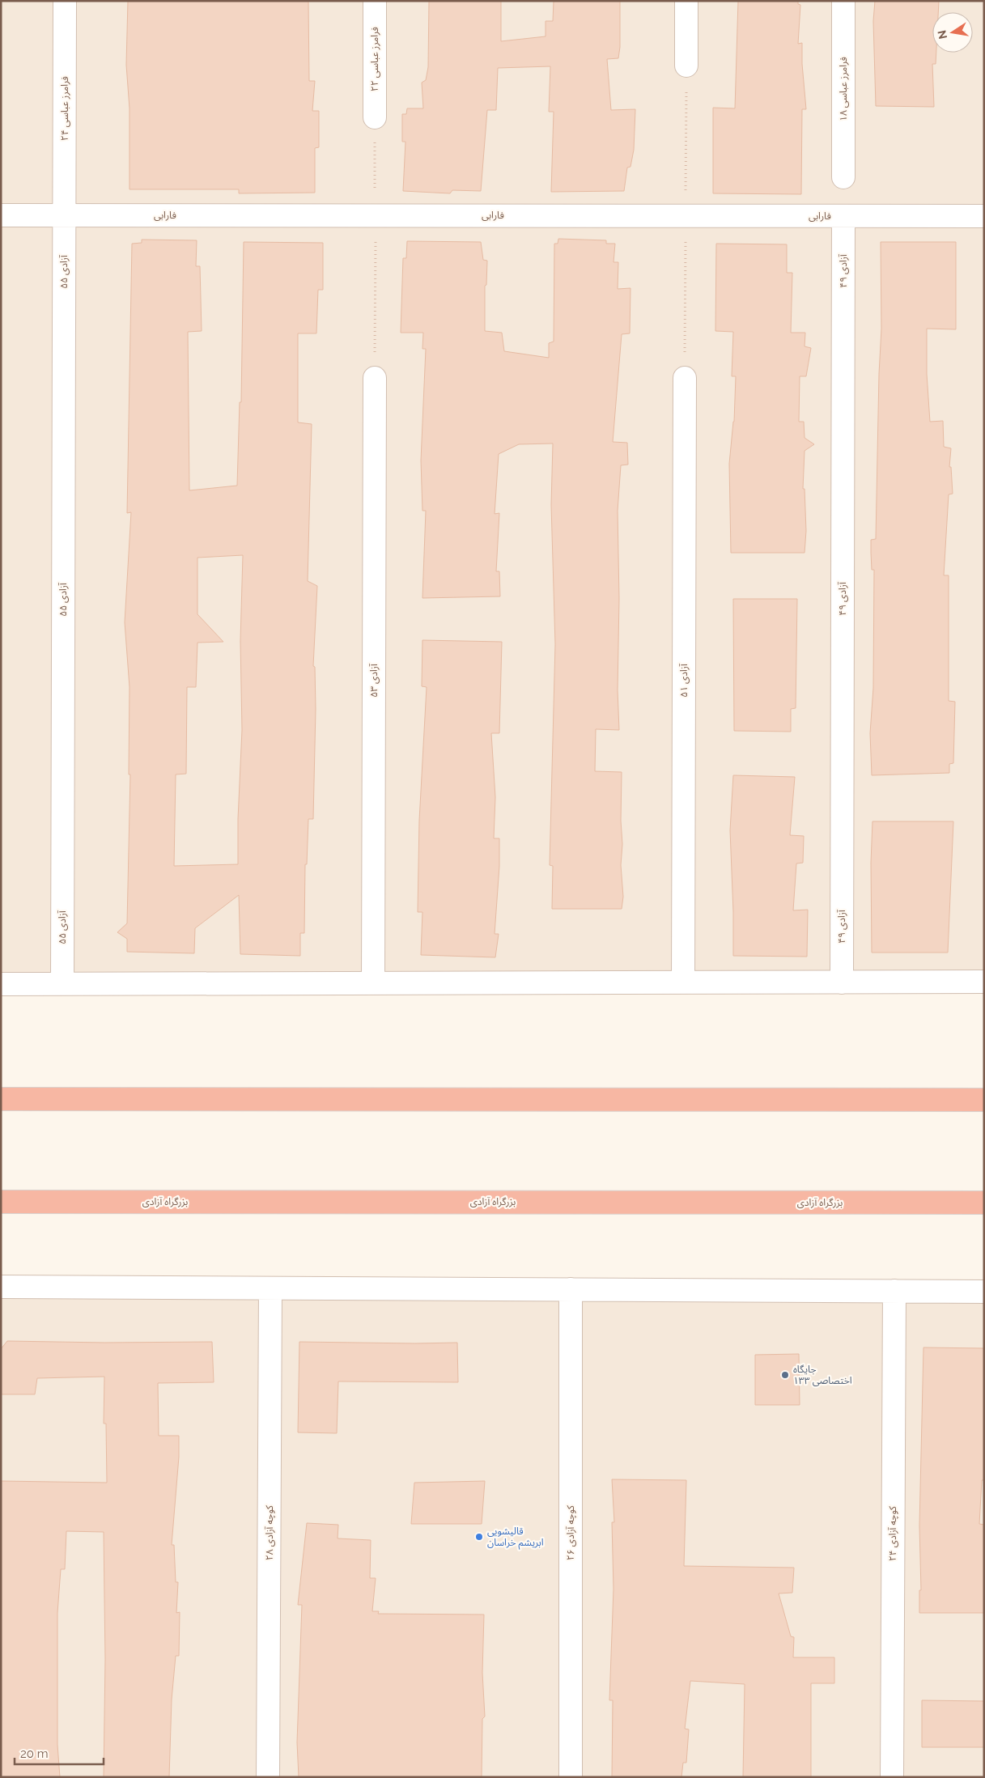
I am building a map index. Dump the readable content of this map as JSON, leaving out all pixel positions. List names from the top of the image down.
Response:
{
  "streets": {
    "highway": ["بزرگراه آزادی"],
    "street": [
      "فرامرز عباسی ۲۲",
      "فرامرز عباسی ۱۸",
      "فرامرز عباسی ۲۴",
      "فارابی",
      "۴۹ آزادی",
      "آزادی ۵۵",
      "۵۳ آزادی",
      "۵۱ آزادی",
      "کوچه آزادی ۲۸",
      "کوچه آزادی ۲۶",
      "کوچه آزادی ۲۴"
    ]
  },
  "crossings": [
    ["فرامرز عباسی ۲۴", "فارابی"],
    ["فرامرز عباسی ۲۴", "آزادی ۵۵"],
    ["فارابی", "۴۹ آزادی"],
    ["فارابی", "آزادی ۵۵"]
  ],
  "places": ["جایگاه اختصاصی ۱۳۳", "قالیشویی ابریشم خراسان"],
  "scale_bar": "20 m",
  "north": "left"
}
